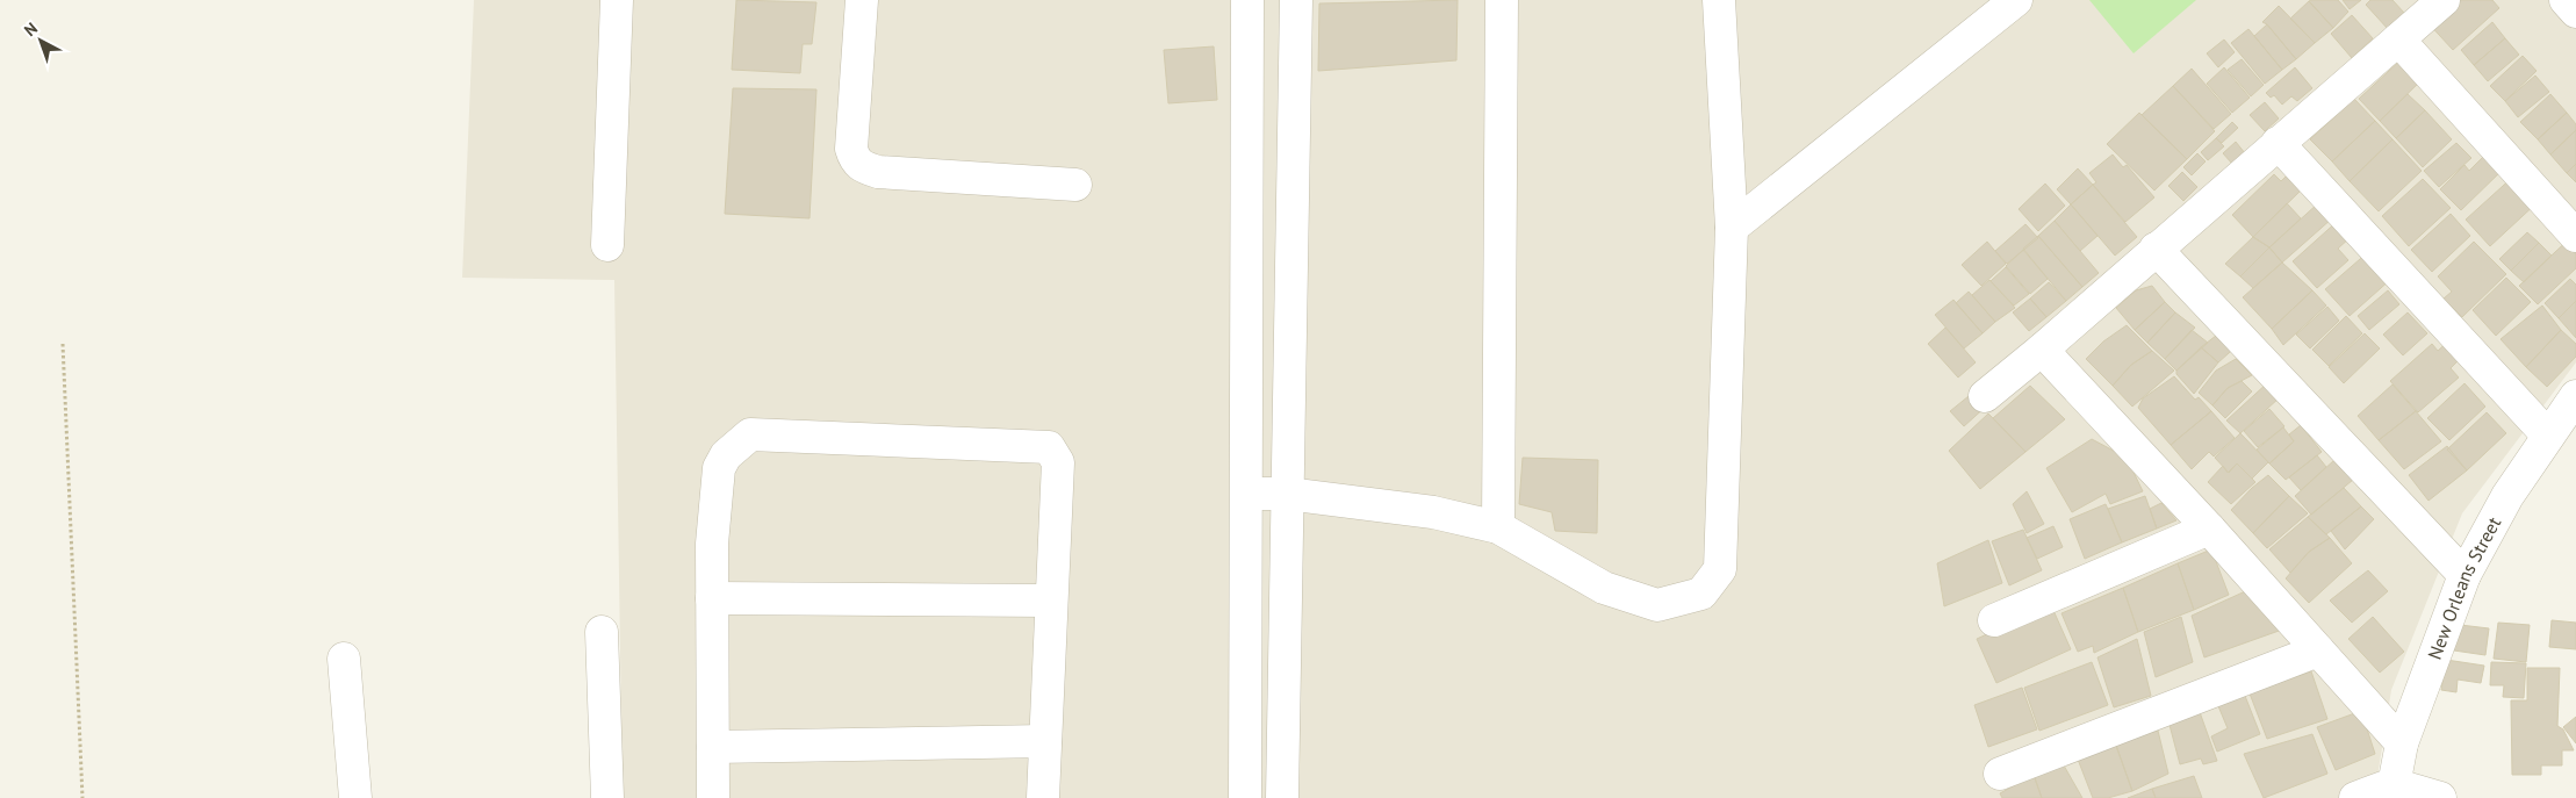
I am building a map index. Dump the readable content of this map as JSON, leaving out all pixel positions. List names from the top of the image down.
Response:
{
  "streets": {
    "street": ["New Orleans Street"]
  },
  "north": "top left"
}
